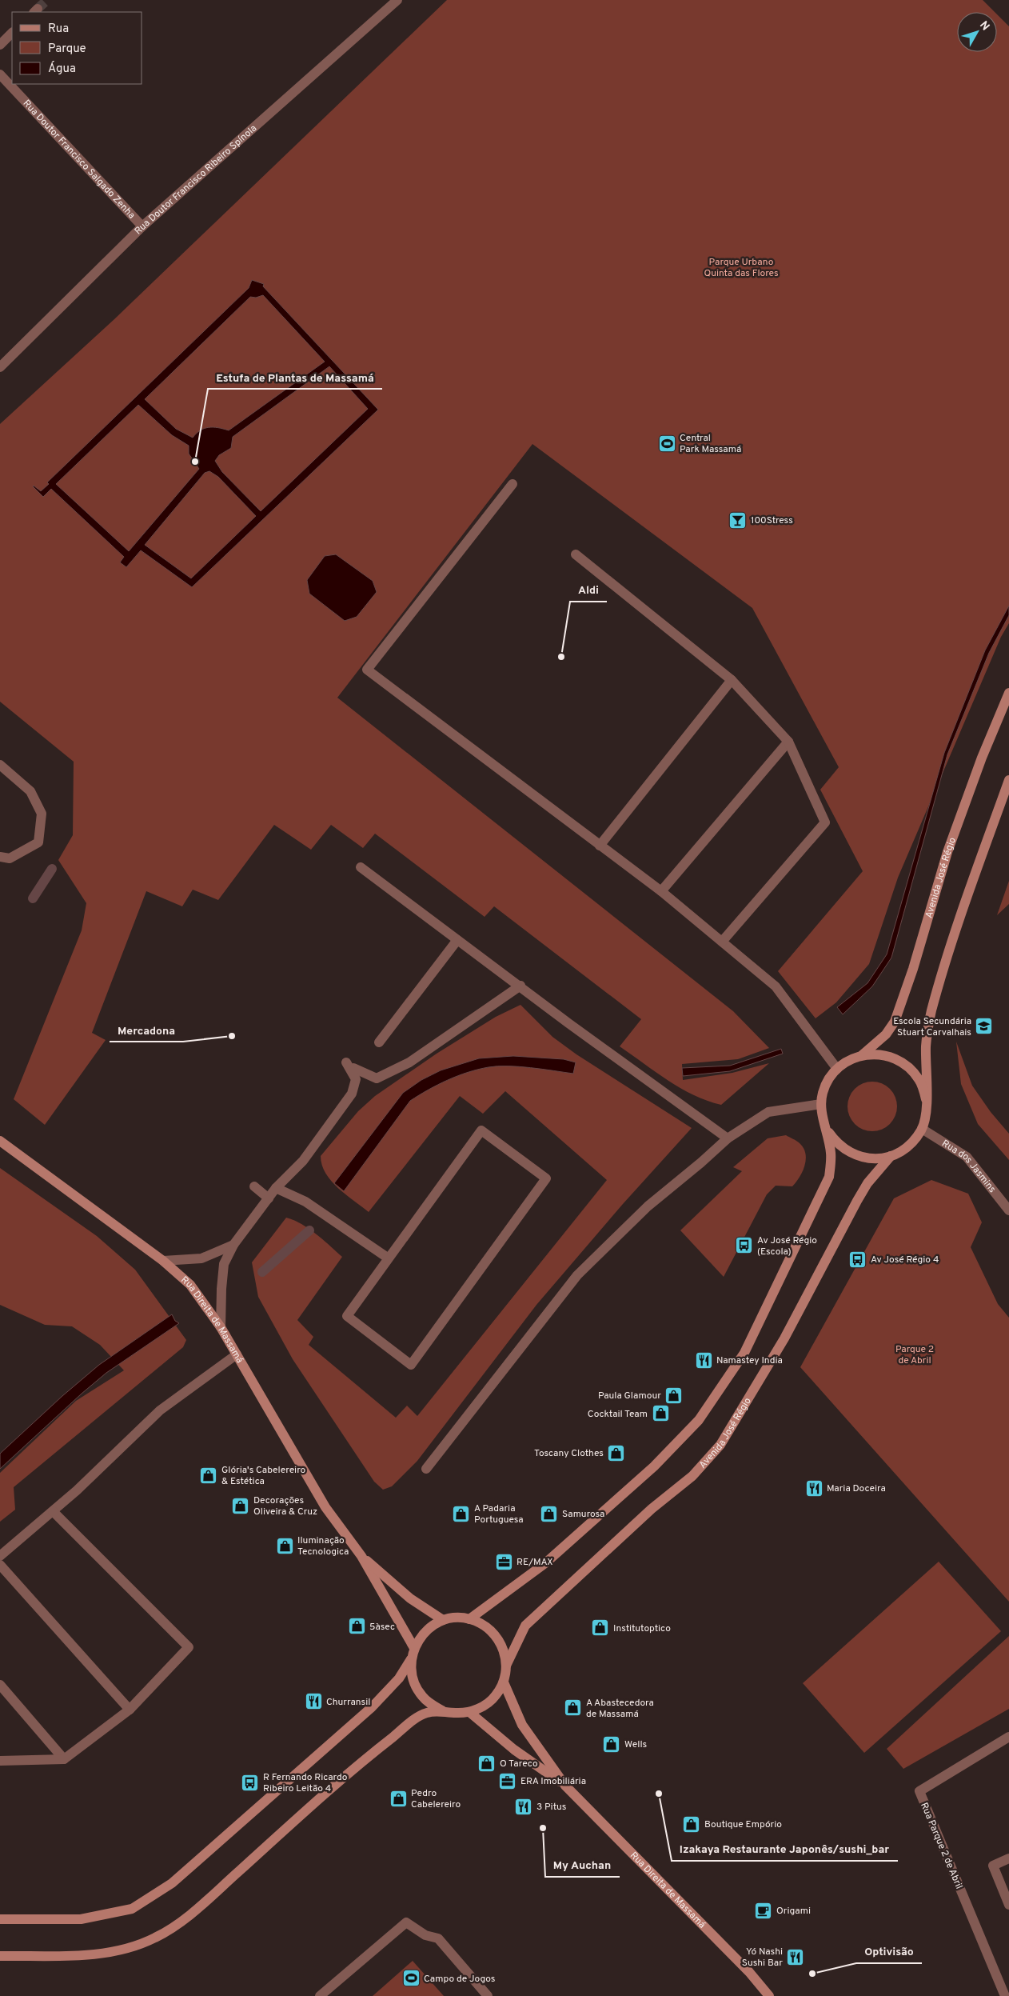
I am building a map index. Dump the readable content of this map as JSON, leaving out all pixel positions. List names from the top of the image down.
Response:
{
  "streets": {
    "street": [
      "Rua Doutor Francisco Salgado Zenha",
      "Rua Doutor Francisco Ribeiro Spínola",
      "Avenida José Régio",
      "Rua dos Jasmins",
      "Rua Direita de Massamá",
      "Rua Parque 2 de Abril"
    ]
  },
  "crossings": [
    ["Rua Doutor Francisco Salgado Zenha", "Rua Doutor Francisco Ribeiro Spínola"],
    ["Avenida José Régio", "Rua dos Jasmins"],
    ["Avenida José Régio", "Rua Direita de Massamá"]
  ],
  "parks": ["Parque Urbano Quinta das Flores", "Parque 2 de Abril"],
  "places": {
    "sports": ["Central Park Massamá", "Campo de Jogos"],
    "other": [
      "Estufa de Plantas de Massamá",
      "Aldi",
      "Mercadona",
      "Izakaya Restaurante Japonês/sushi_bar",
      "My Auchan",
      "Optivisão"
    ],
    "bar": ["100Stress"],
    "school or university": ["Escola Secundária Stuart Carvalhais"],
    "bus stop": ["Av José Régio (Escola)", "Av José Régio 4", "R Fernando Ricardo Ribeiro Leitão 4"],
    "restaurant": [
      "Namastey India",
      "Maria Doceira",
      "Churransil",
      "3 Pitus",
      "Yó Nashi Sushi Bar"
    ],
    "shop": [
      "Paula Glamour",
      "Cocktail Team",
      "Toscany Clothes",
      "Glória's Cabelereiro & Estética",
      "Decorações Oliveira & Cruz",
      "A Padaria Portuguesa",
      "Samurosa",
      "Iluminação Tecnologica",
      "5àsec",
      "Institutoptico",
      "A Abastecedora de Massamá",
      "Wells",
      "O Tareco",
      "Pedro Cabelereiro",
      "Boutique Empório"
    ],
    "office": ["RE/MAX", "ERA Imobiliária"],
    "cafe": ["Origami"]
  },
  "legend": ["Rua", "Parque", "Água"],
  "north": "top right"
}
